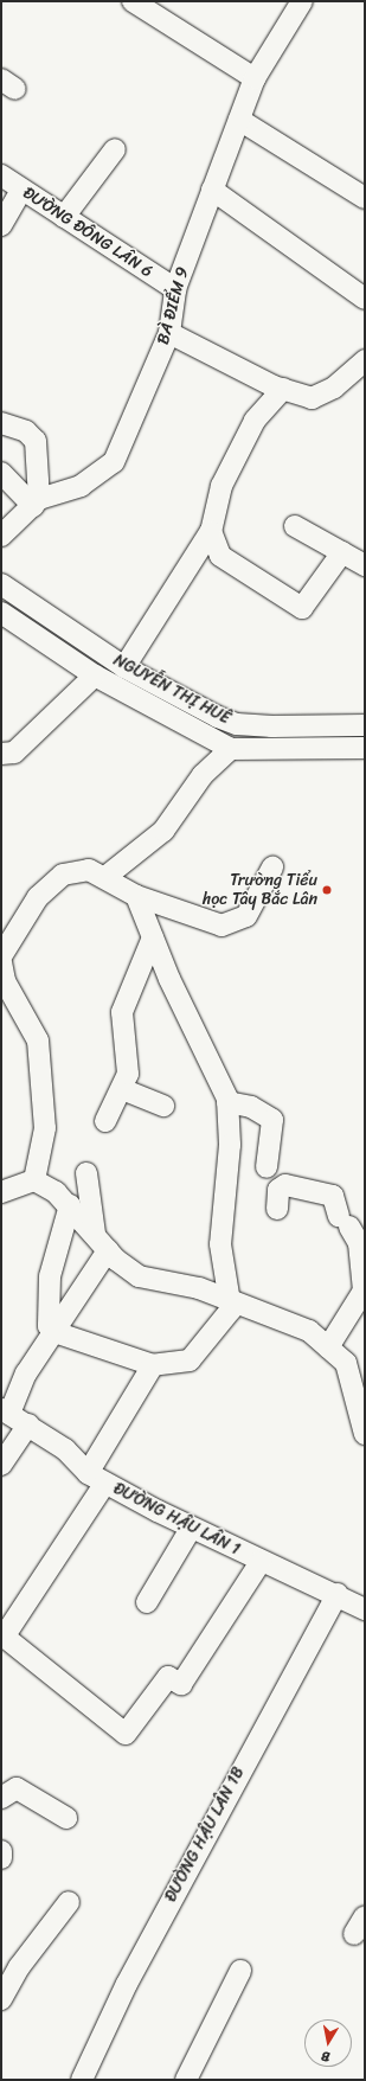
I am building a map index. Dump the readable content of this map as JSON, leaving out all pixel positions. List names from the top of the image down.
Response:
{
  "streets": {
    "street": [
      "ĐƯỜNG ĐÔNG LÂN 6",
      "BÀ ĐIỂM 9",
      "NGUYỄN THỊ HUÊ",
      "ĐƯỜNG HẬU LÂN 1",
      "ĐƯỜNG HẬU LÂN 1B"
    ]
  },
  "crossings": [
    ["ĐƯỜNG ĐÔNG LÂN 6", "BÀ ĐIỂM 9"],
    ["ĐƯỜNG HẬU LÂN 1", "ĐƯỜNG HẬU LÂN 1B"]
  ],
  "places": ["Trường Tiểu học Tây Bắc Lân"],
  "north": "bottom"
}
